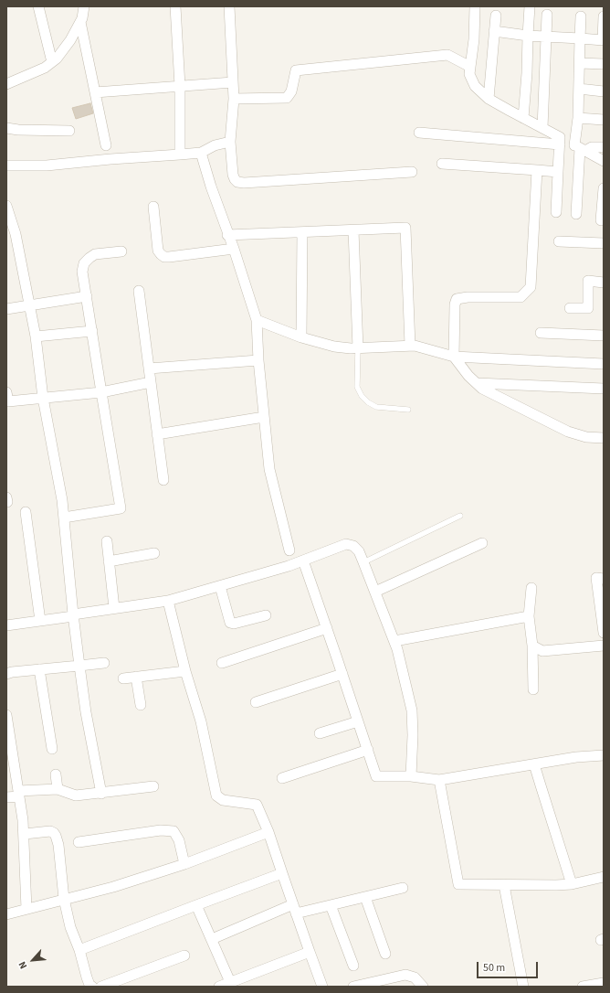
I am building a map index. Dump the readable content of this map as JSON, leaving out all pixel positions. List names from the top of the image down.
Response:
{
  "scale_bar": "50 m",
  "north": "bottom left"
}
